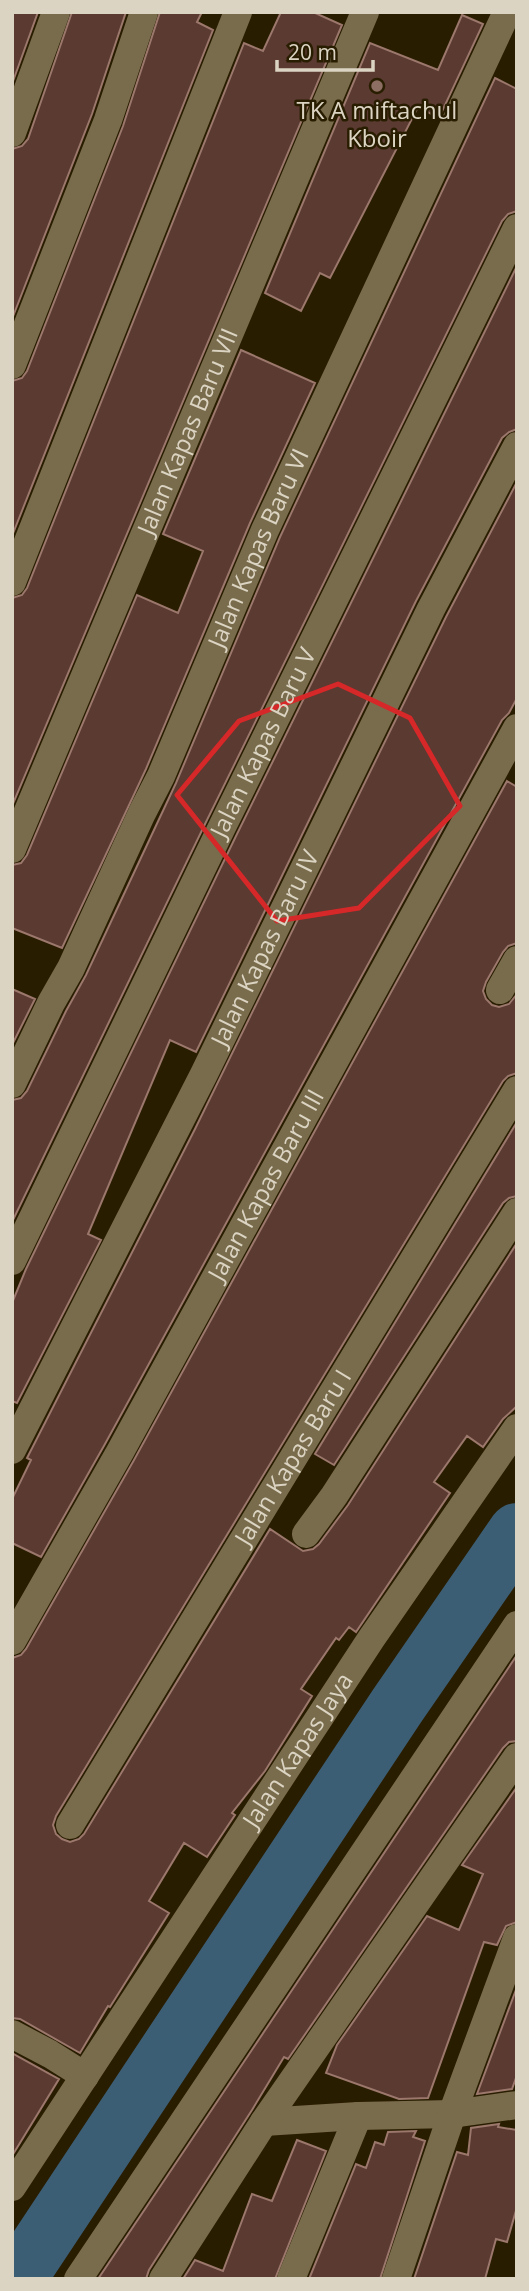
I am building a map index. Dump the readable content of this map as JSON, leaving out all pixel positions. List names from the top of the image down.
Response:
{
  "streets": {
    "street": [
      "Jalan Kapas Baru VII",
      "Jalan Kapas Baru VI",
      "Jalan Kapas Baru V",
      "Jalan Kapas Baru IV",
      "Jalan Kapas Baru III",
      "Jalan Kapas Baru I",
      "Jalan Kapas Jaya"
    ]
  },
  "places": ["TK A miftachul Kboir"],
  "scale_bar": "20 m"
}
